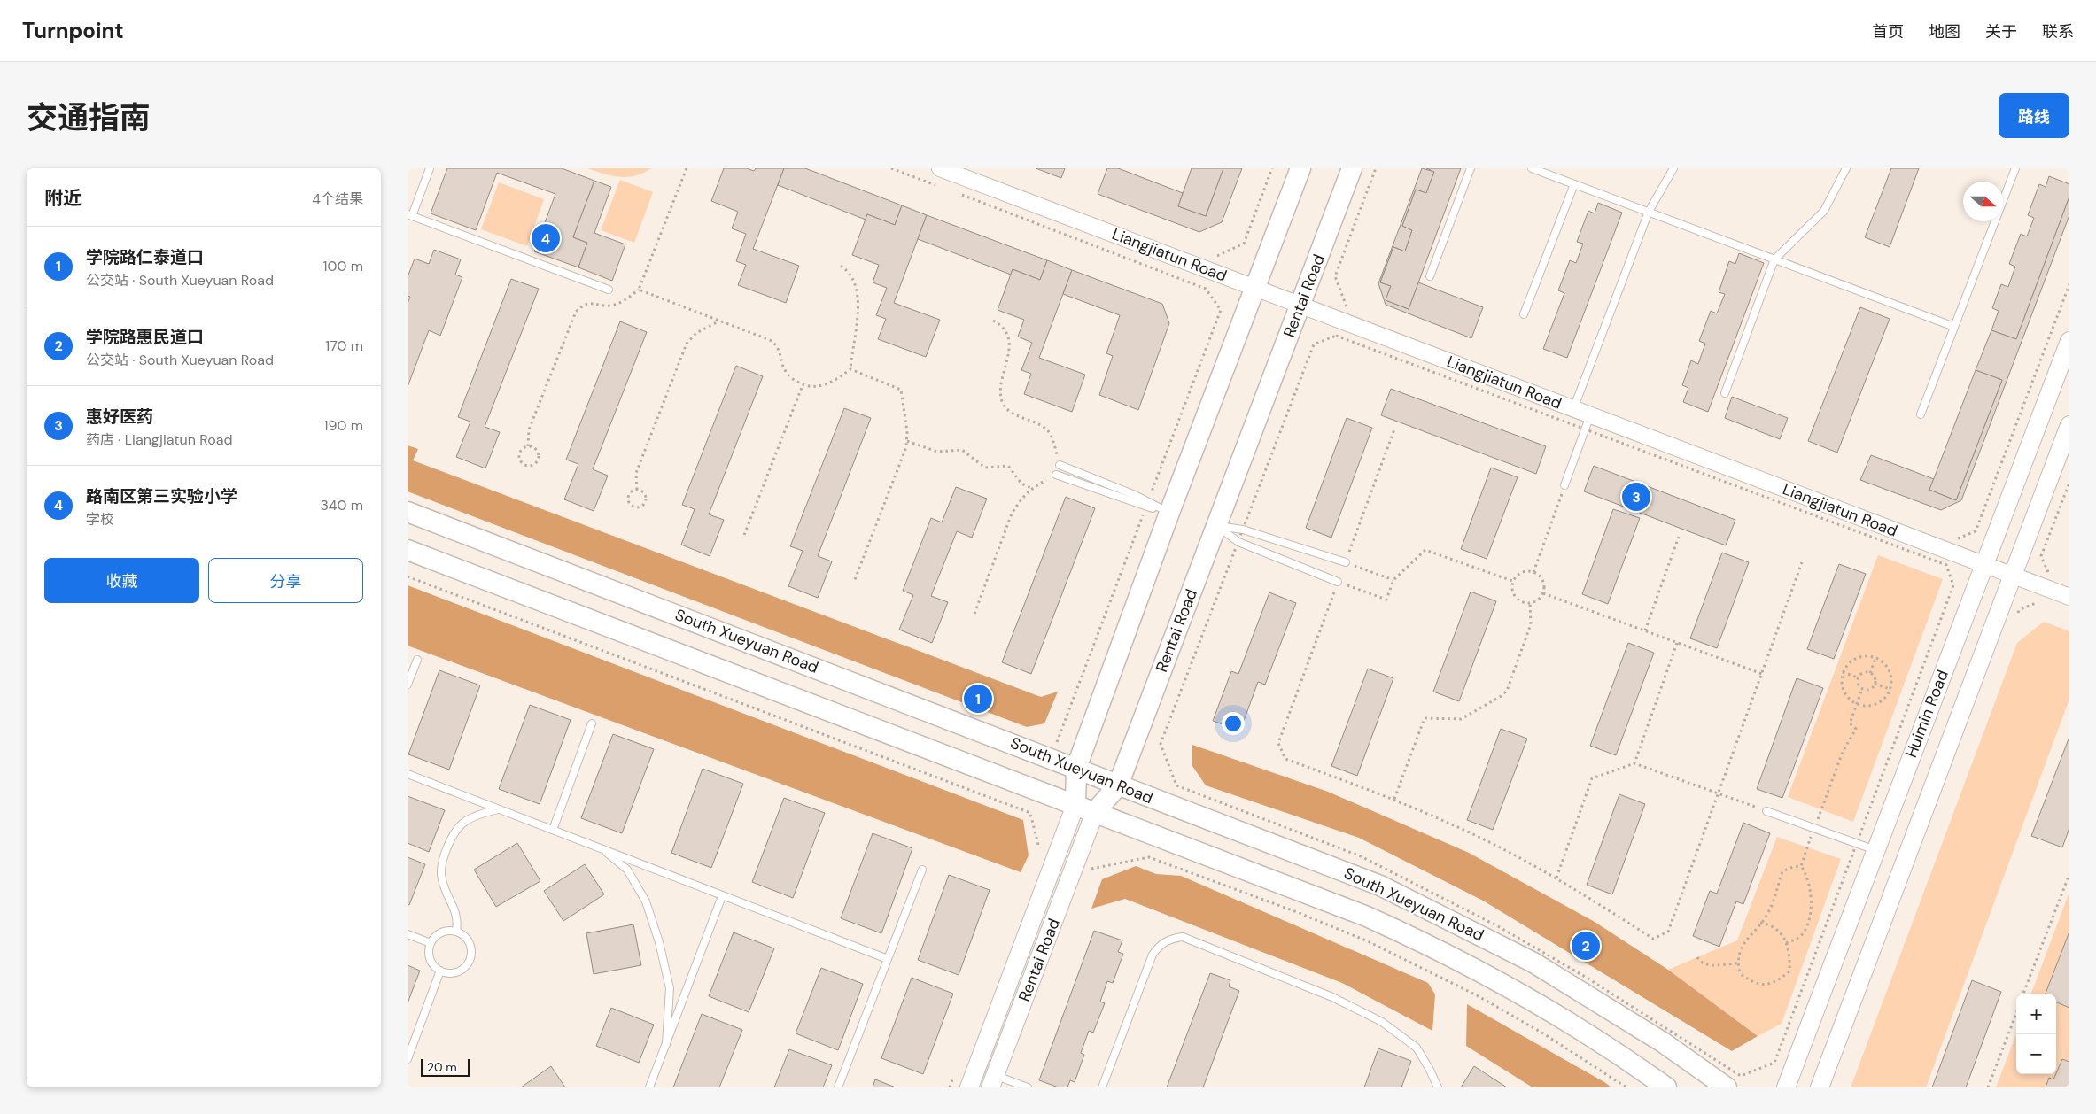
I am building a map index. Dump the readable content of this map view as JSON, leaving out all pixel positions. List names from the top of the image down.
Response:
{
  "streets": {
    "main road": ["Rentai Road", "South Xueyuan Road", "Huimin Road"],
    "street": ["Liangjiatun Road"]
  },
  "crossings": [
    ["Liangjiatun Road", "Rentai Road"],
    ["Liangjiatun Road", "Huimin Road"],
    ["Rentai Road", "South Xueyuan Road"]
  ],
  "scale_bar": "20 m",
  "north": "right",
  "page": {
    "header": "Turnpoint",
    "nav": [
      "首页",
      "地图",
      "关于",
      "联系"
    ],
    "title": "交通指南",
    "buttons": [
      "路线",
      ["收藏", "分享"]
    ],
    "heading": ["附近", "4个结果"],
    "pins": [
      "4",
      "3",
      "1",
      "2"
    ],
    "list": [
      {
        "mark": "1",
        "name": "学院路仁泰道口",
        "note": "公交站 · South Xueyuan Road",
        "value": "100 m"
      },
      {
        "mark": "2",
        "name": "学院路惠民道口",
        "note": "公交站 · South Xueyuan Road",
        "value": "170 m"
      },
      {
        "mark": "3",
        "name": "惠好医药",
        "note": "药店 · Liangjiatun Road",
        "value": "190 m"
      },
      {
        "mark": "4",
        "name": "路南区第三实验小学",
        "note": "学校",
        "value": "340 m"
      }
    ],
    "map_buttons": ["+", "−"],
    "scale": "20 m"
  }
}
